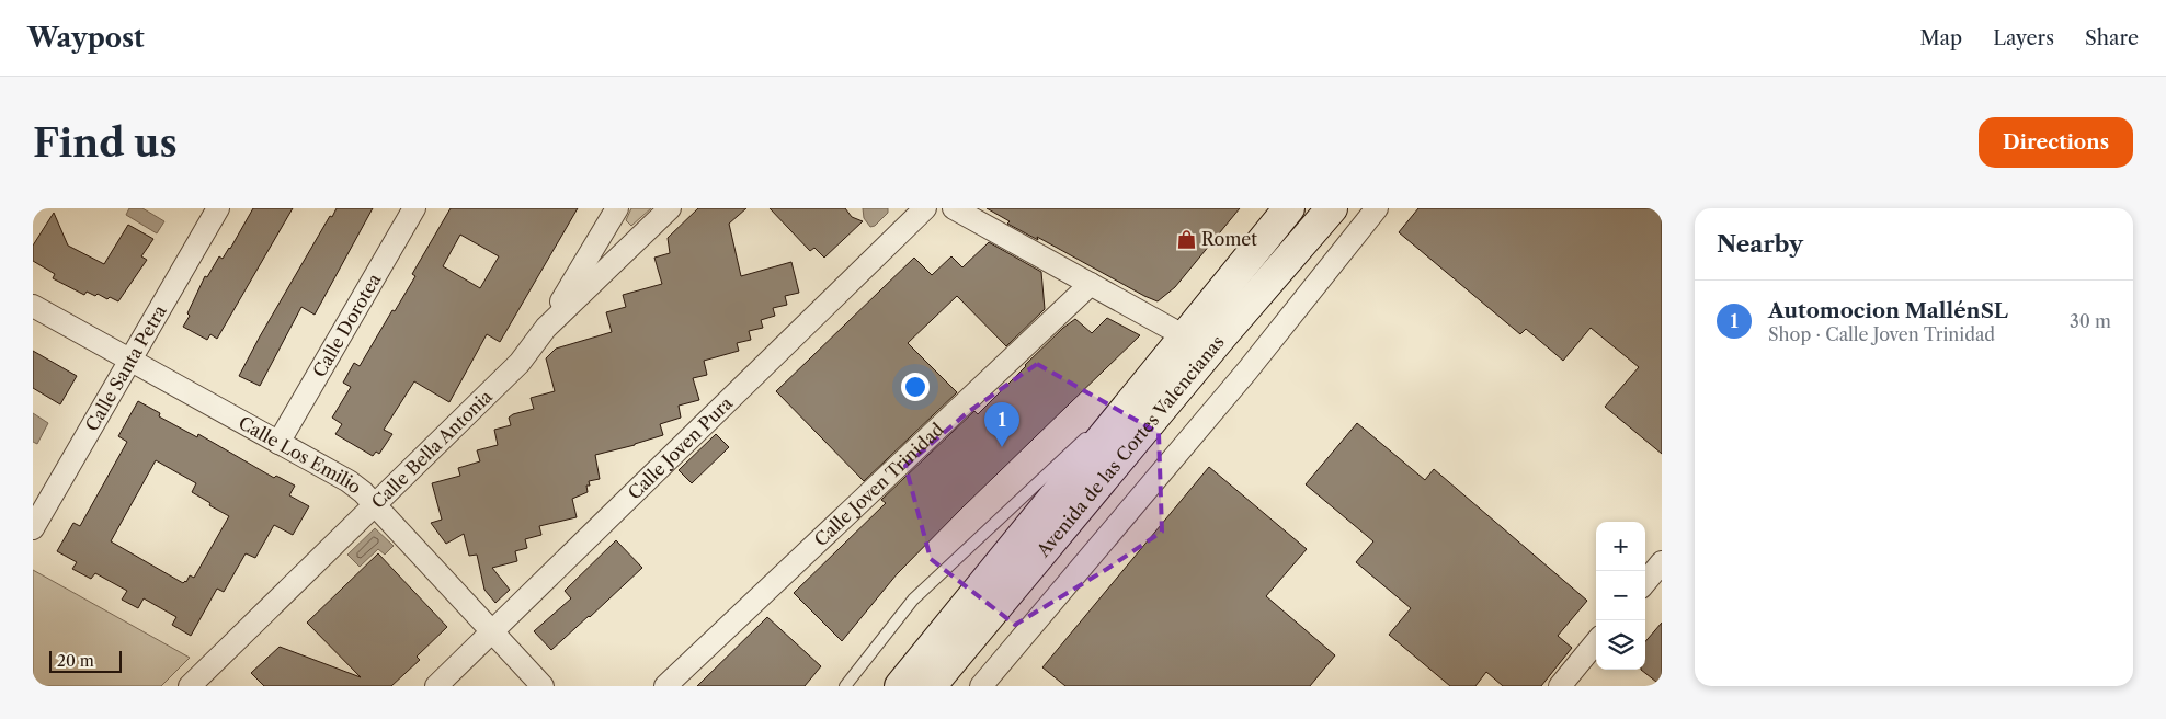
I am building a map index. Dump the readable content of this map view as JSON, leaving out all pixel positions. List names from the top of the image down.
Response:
{
  "streets": {
    "main road": ["Avenida de las Cortes Valencianas"],
    "street": [
      "Calle Dorotea",
      "Calle Santa Petra",
      "Calle Joven Pura",
      "Calle Bella Antonia",
      "Calle Los Emilio",
      "Calle Joven Trinidad"
    ]
  },
  "crossings": [
    ["Calle Dorotea", "Calle Los Emilio"],
    ["Calle Santa Petra", "Calle Los Emilio"],
    ["Calle Joven Pura", "Calle Los Emilio"],
    ["Calle Bella Antonia", "Calle Los Emilio"]
  ],
  "places": {
    "shop": ["Romet"]
  },
  "scale_bar": "20 m",
  "page": {
    "header": "Waypost",
    "nav": ["Map", "Layers", "Share"],
    "buttons": "Directions",
    "title": "Find us",
    "heading": "Nearby",
    "list": [
      {
        "mark": "1",
        "name": "Automocion MallénSL",
        "note": "Shop · Calle Joven Trinidad",
        "value": "30 m"
      }
    ],
    "pins": "1",
    "map_buttons": ["+", "−"],
    "scale": "20 m"
  }
}
